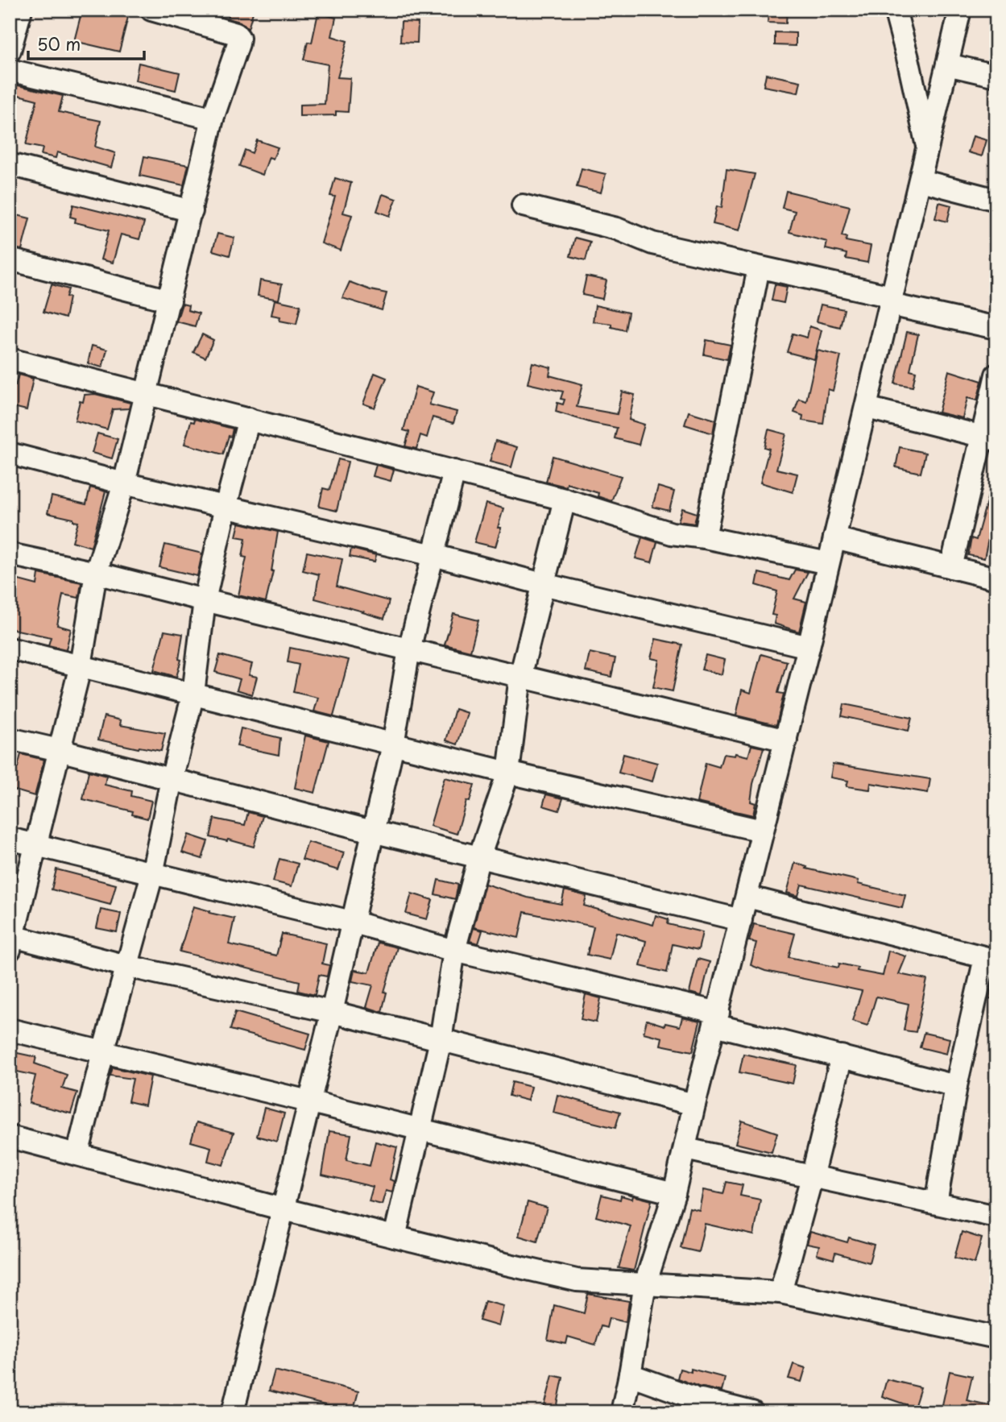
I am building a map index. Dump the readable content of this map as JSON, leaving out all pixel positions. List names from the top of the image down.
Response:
{
  "scale_bar": "50 m"
}
